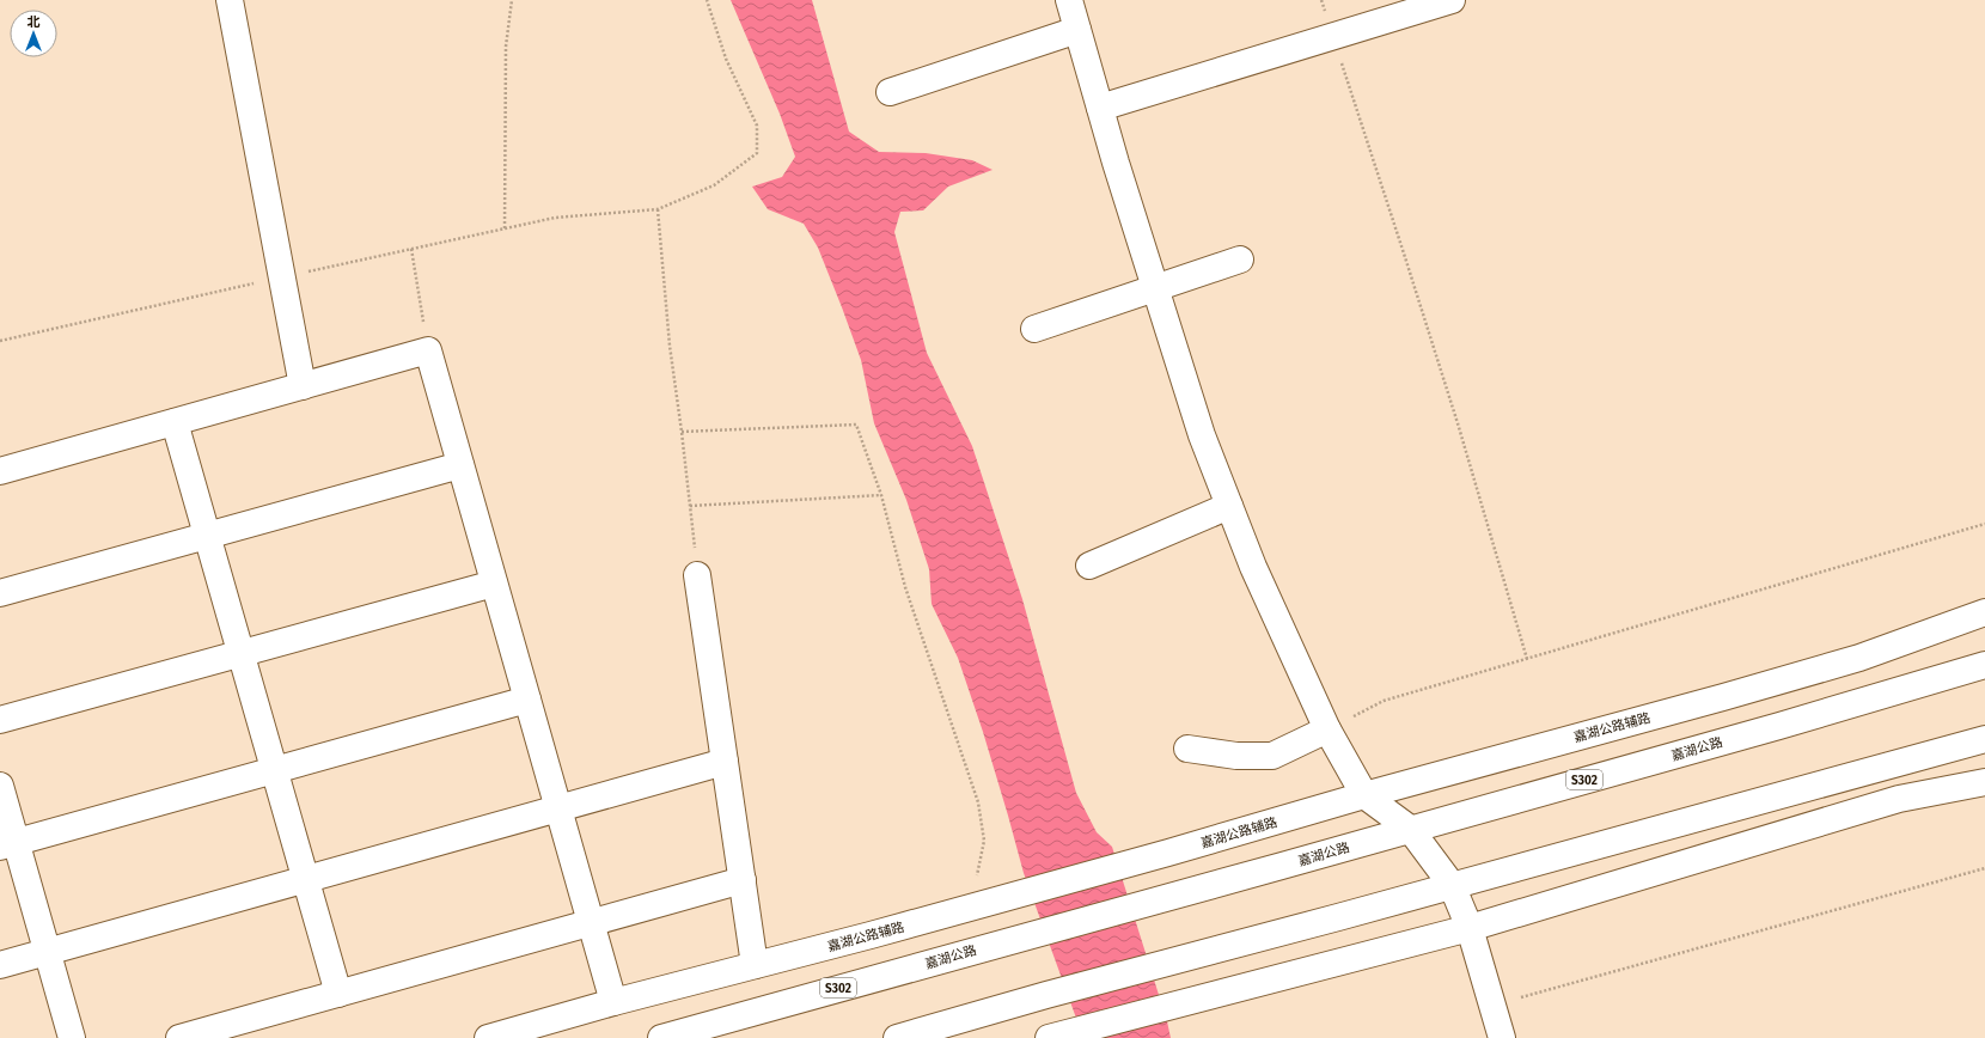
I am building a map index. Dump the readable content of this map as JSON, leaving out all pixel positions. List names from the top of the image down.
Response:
{
  "streets": {
    "street": ["嘉湖公路辅路", "嘉湖公路", "S302"]
  },
  "north": "top"
}
